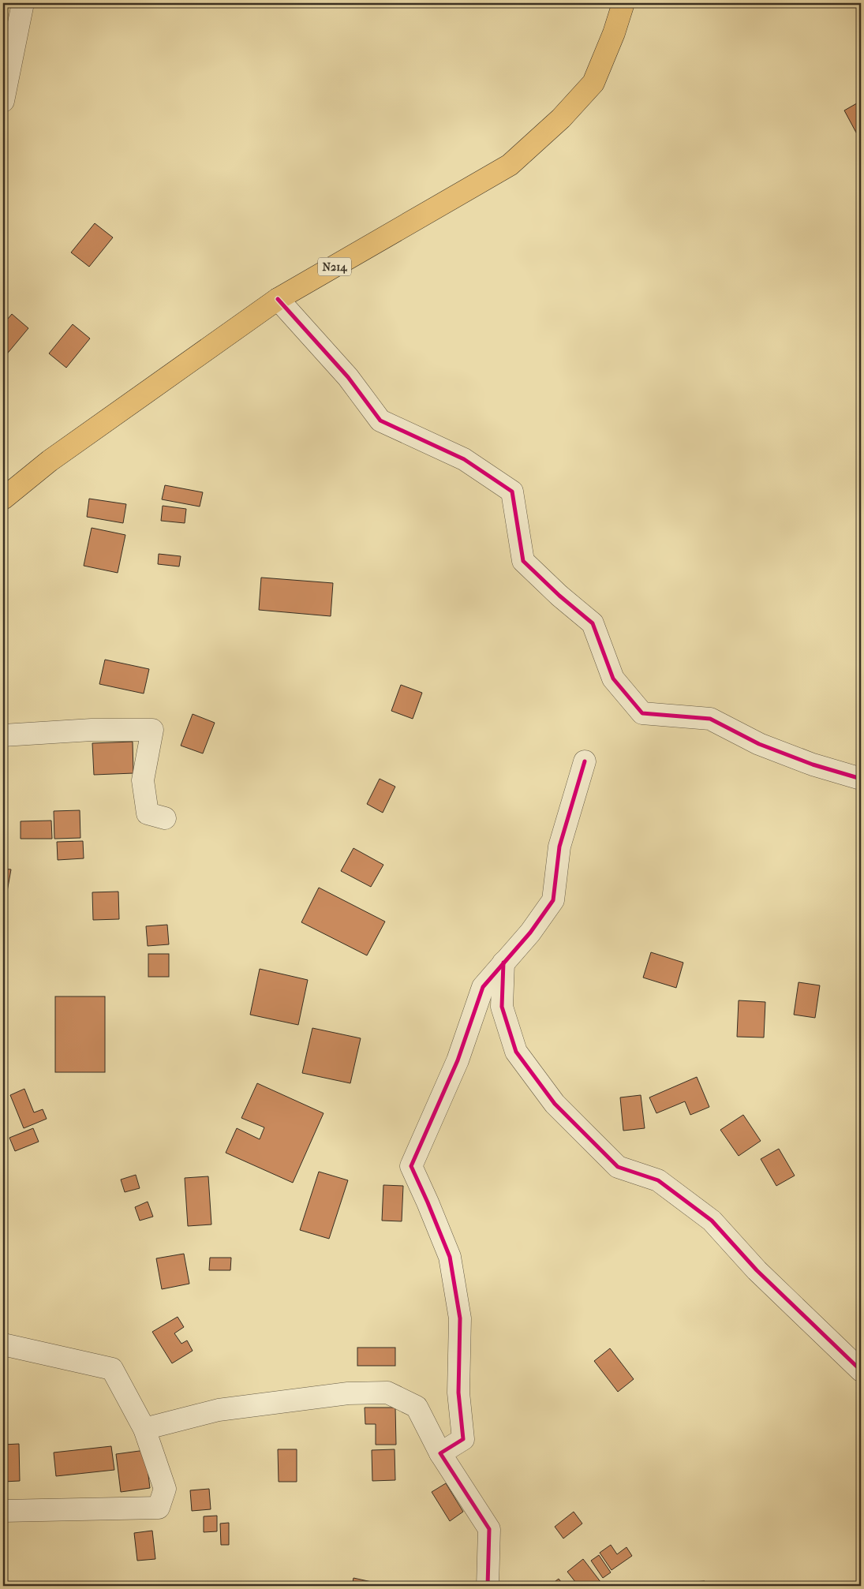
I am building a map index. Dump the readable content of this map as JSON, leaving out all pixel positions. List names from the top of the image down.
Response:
{
  "streets": {
    "highway": ["N214"]
  }
}
